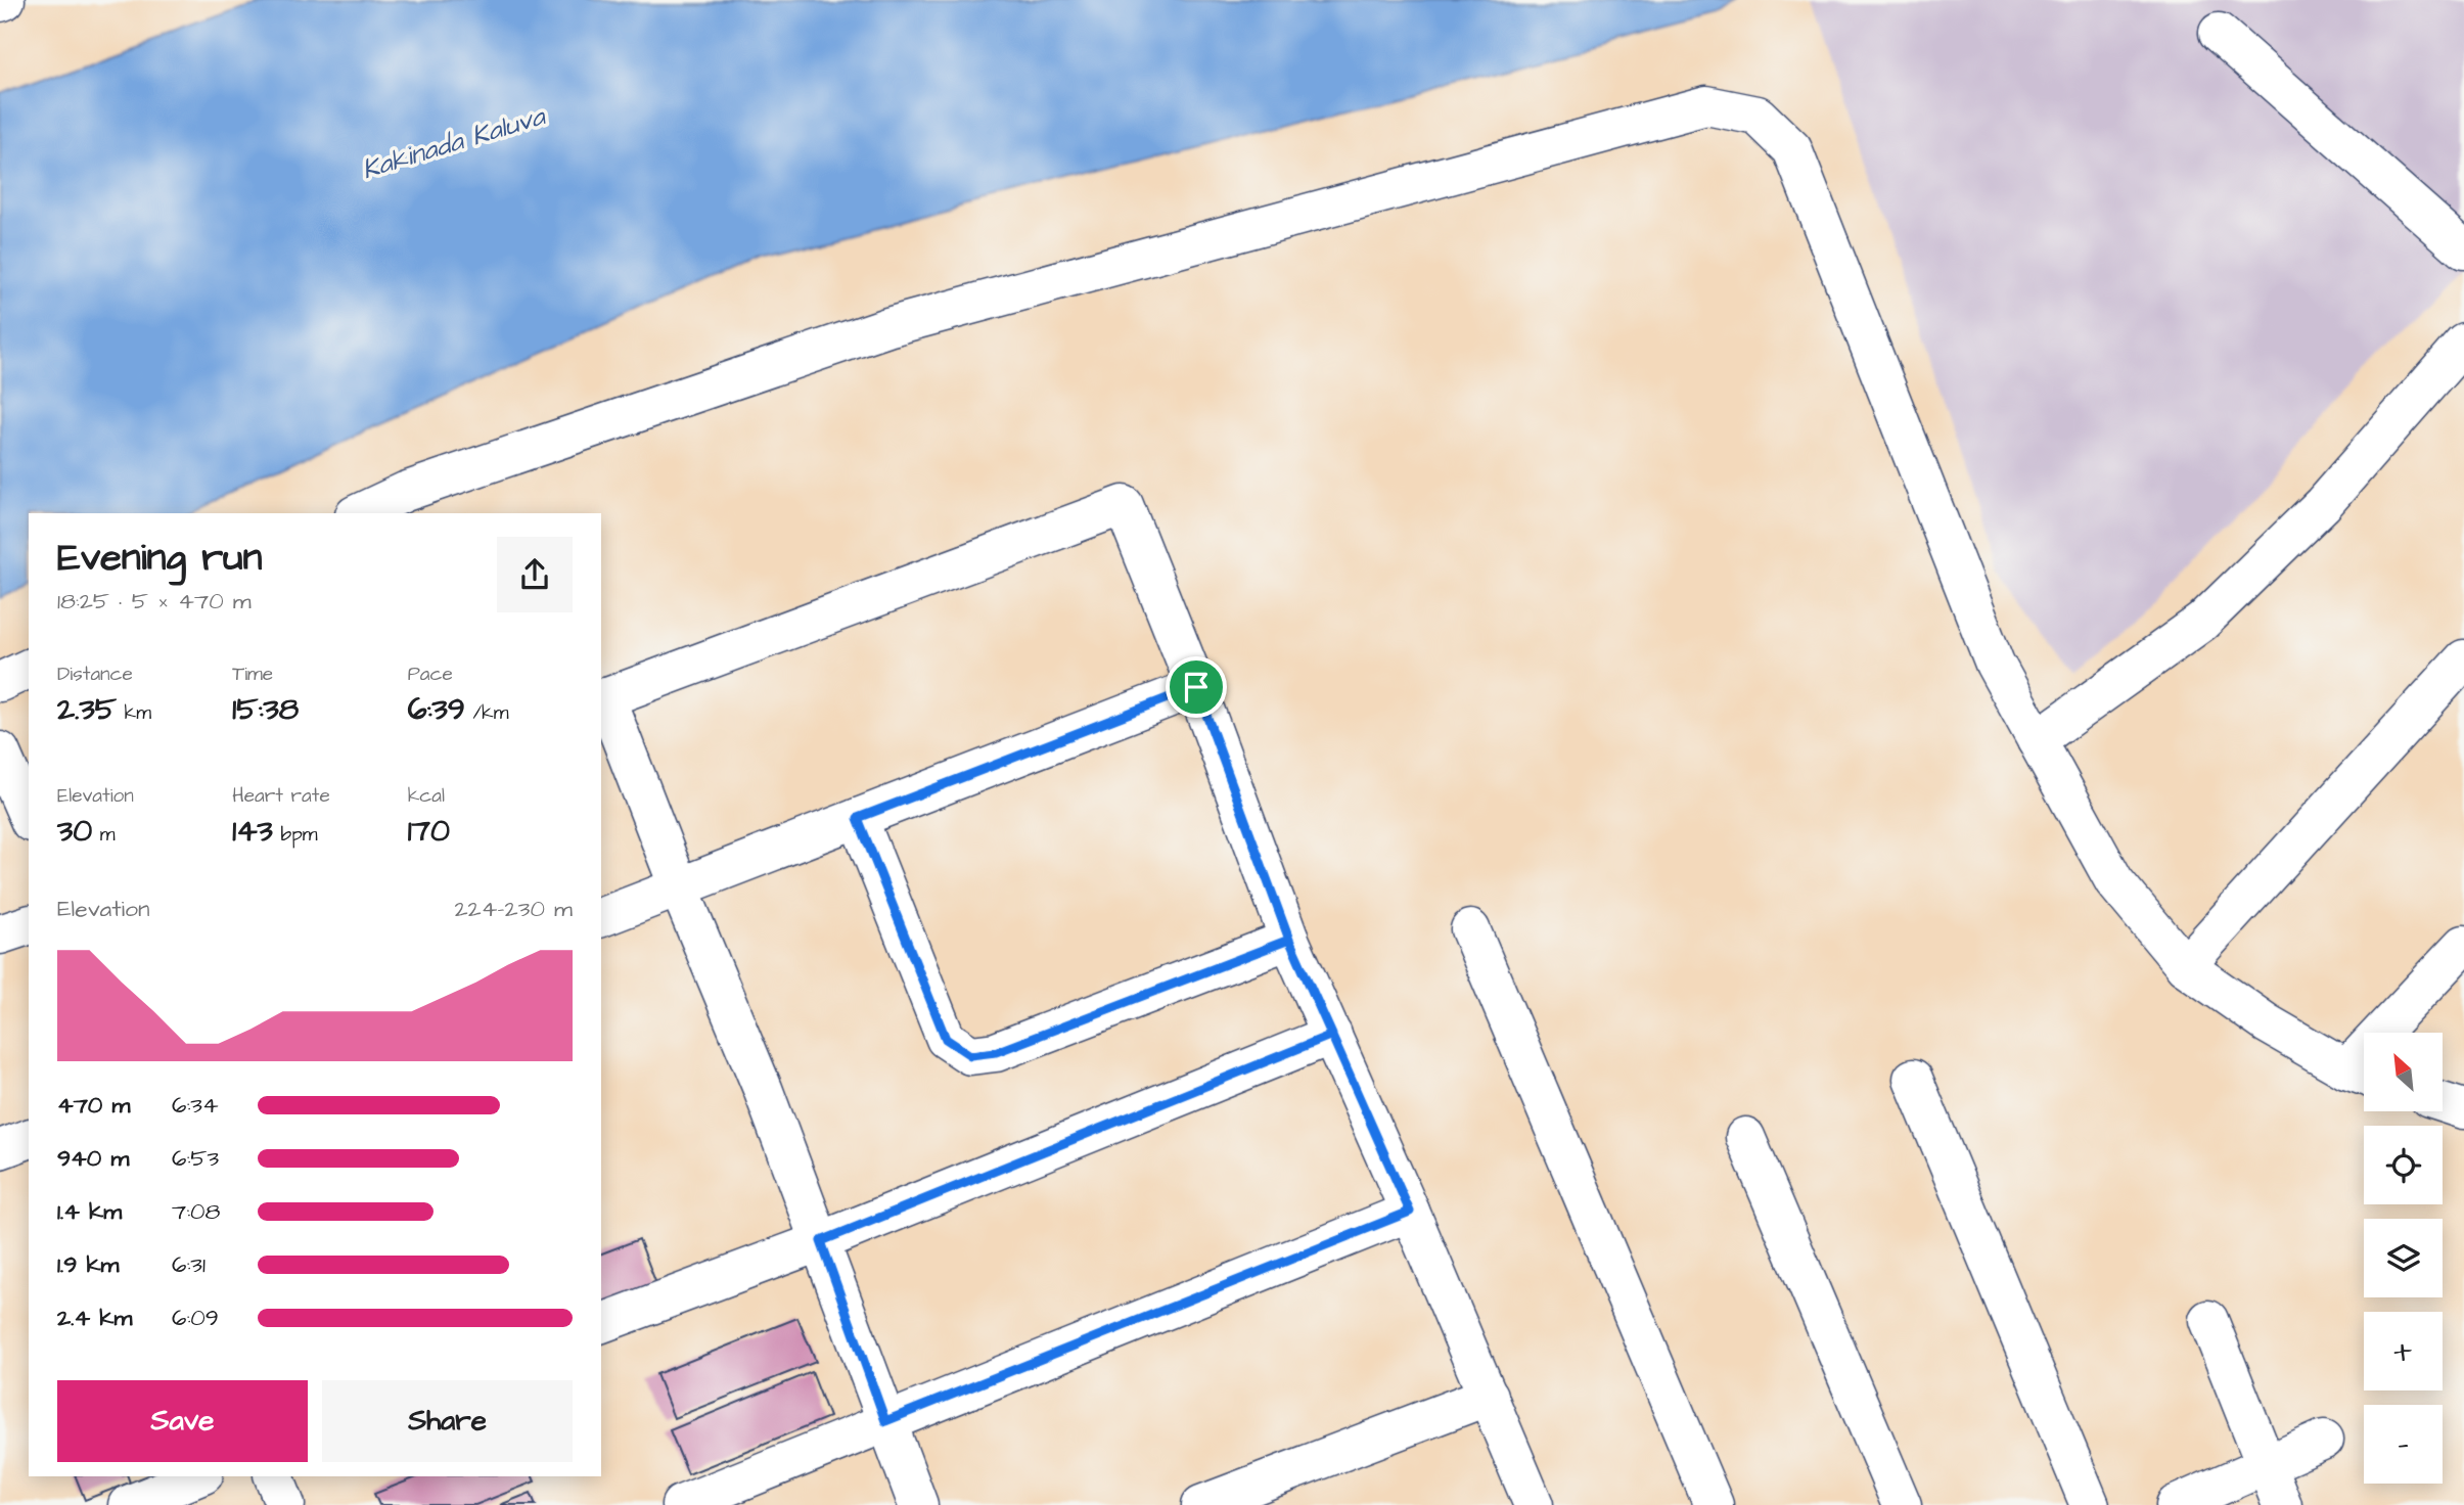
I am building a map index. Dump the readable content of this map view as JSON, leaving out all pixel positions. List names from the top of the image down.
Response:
{
  "water": ["Kakinada Kaluva"],
  "north": "top left",
  "page": {
    "heading": ["Evening run", "18:25 · 5 × 470 m"],
    "stats": [
      ["Distance", "2.35 km"],
      ["Time", "15:38"],
      ["Pace", "6:39 /km"],
      ["Elevation", "30 m"],
      ["Heart rate", "143 bpm"],
      ["kcal", "170"]
    ],
    "chart": ["Elevation", "224–230 m"],
    "map_buttons": ["+", "−"],
    "list": [
      {
        "name": "470 m",
        "note": "6:34"
      },
      {
        "name": "940 m",
        "note": "6:53"
      },
      {
        "name": "1.4 km",
        "note": "7:08"
      },
      {
        "name": "1.9 km",
        "note": "6:31"
      },
      {
        "name": "2.4 km",
        "note": "6:09"
      }
    ],
    "buttons": ["Save", "Share"]
  }
}
